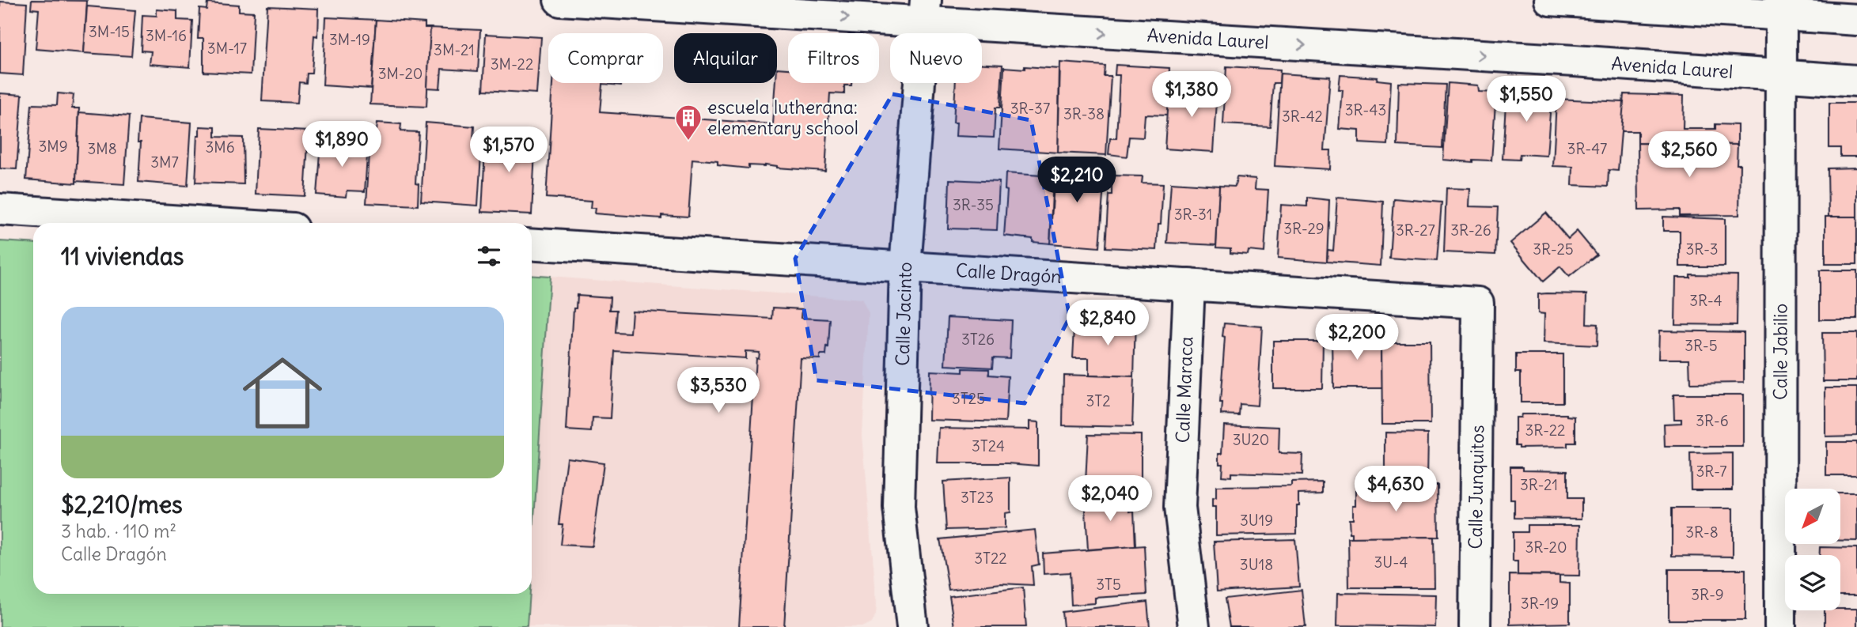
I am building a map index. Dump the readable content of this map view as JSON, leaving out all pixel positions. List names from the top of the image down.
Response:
{
  "streets": {
    "street": [
      "Avenida Laurel",
      "Calle Dragón",
      "Calle Jacinto",
      "Calle Jabilio",
      "Calle Maraca",
      "Calle Junquitos"
    ]
  },
  "crossings": [
    ["Avenida Laurel", "Calle Jacinto"],
    ["Avenida Laurel", "Calle Jabilio"],
    ["Calle Dragón", "Calle Jacinto"],
    ["Calle Dragón", "Calle Maraca"],
    ["Calle Dragón", "Calle Junquitos"]
  ],
  "one_way": ["Avenida Laurel"],
  "places": {
    "building": ["escuela lutherana: elementary school"]
  },
  "house_numbers": [
    "3M-15",
    "3M-16",
    "3M-19",
    "3M-17",
    "3M-21",
    "3M-22",
    "3M-20",
    "3R-37",
    "3R-43",
    "3R-38",
    "3R-42",
    "3M9",
    "3M6",
    "3M8",
    "3R-47",
    "3M7",
    "3R-35",
    "3R-31",
    "3R-29",
    "3R-27",
    "3R-26",
    "3R-25",
    "3R-3",
    "3R-4",
    "3T26",
    "3R-5",
    "3T25",
    "3T2",
    "3R-6",
    "3R-22",
    "3U20",
    "3T24",
    "3R-7",
    "3R-21",
    "3T23",
    "3U19",
    "3R-8",
    "3R-20",
    "3T22",
    "3U-4",
    "3U18",
    "3T5",
    "3R-9",
    "3R-19"
  ],
  "north": "bottom left",
  "page": {
    "chip": [
      "Comprar",
      "Alquilar",
      "Filtros",
      "Nuevo"
    ],
    "price": [
      "$1,380",
      "$1,550",
      "$1,890",
      "$1,570",
      "$2,560",
      "$2,210",
      "$2,840",
      "$2,200",
      "$3,530",
      "$4,630",
      "$2,040"
    ],
    "heading": "11 viviendas",
    "list": [
      {
        "name": "$2,210/mes",
        "note": "3 hab. · 110 m² · Calle Dragón"
      }
    ]
  }
}
